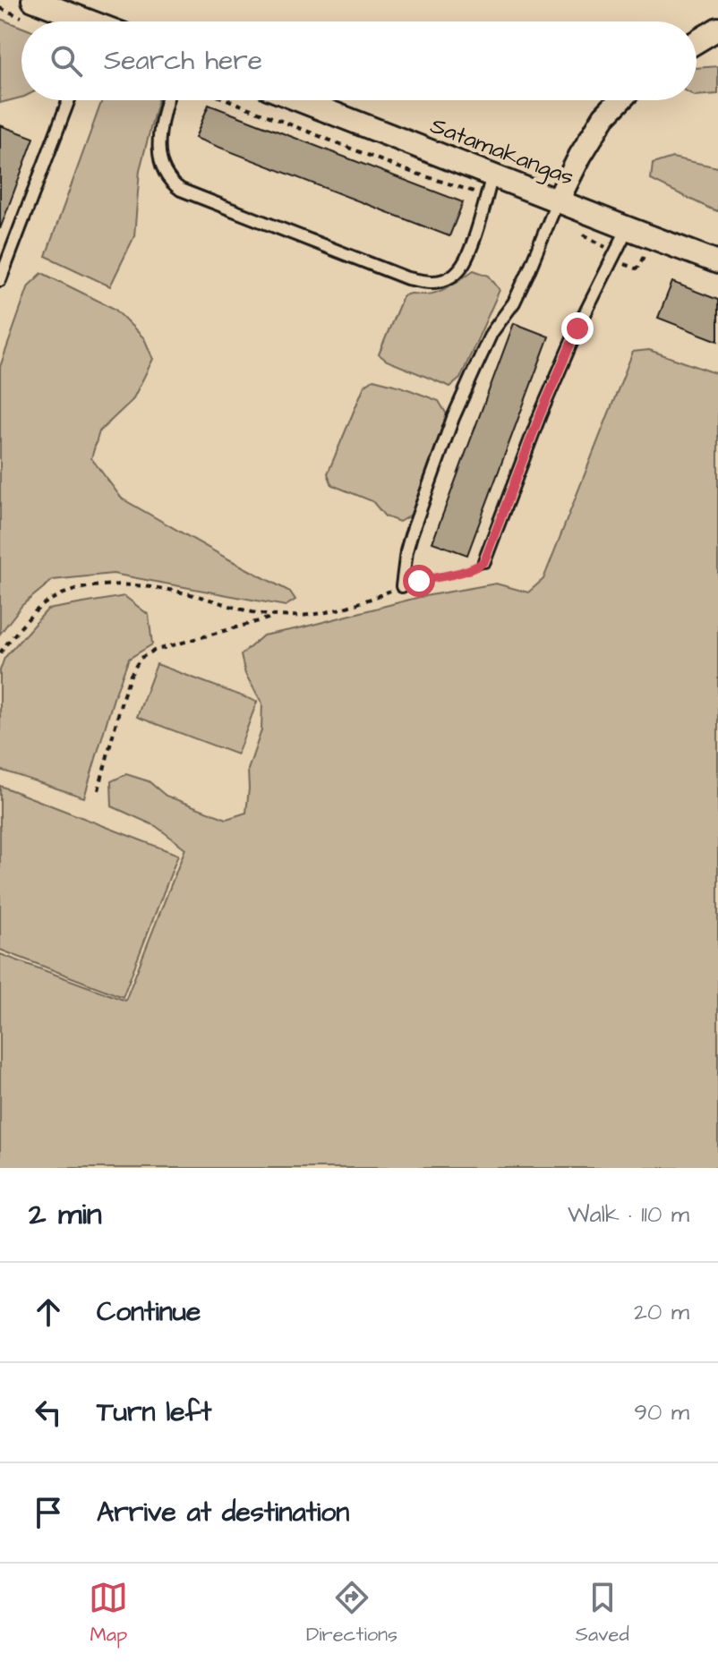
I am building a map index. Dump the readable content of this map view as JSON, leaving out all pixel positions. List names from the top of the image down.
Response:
{
  "streets": {
    "street": ["Satamakangas"]
  },
  "page": {
    "search": "Search here",
    "heading": ["2 min", "Walk · 110 m"],
    "list": [
      ["Continue", "20 m"],
      ["Turn left", "90 m"],
      "Arrive at destination"
    ],
    "nav": ["Map", "Directions", "Saved"]
  }
}
